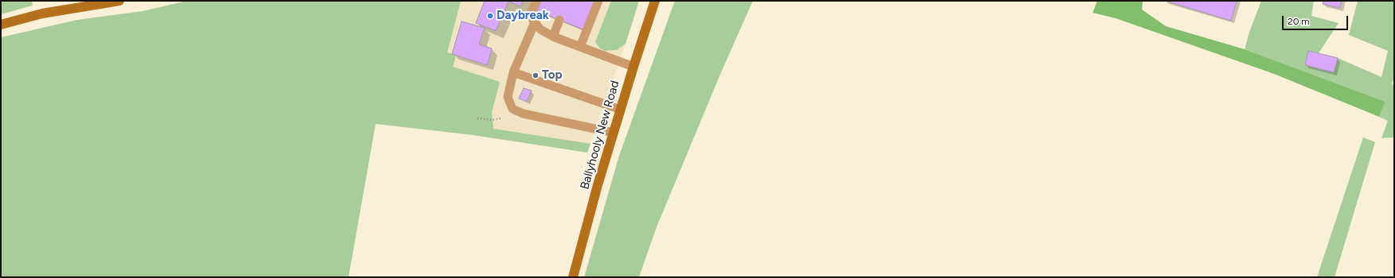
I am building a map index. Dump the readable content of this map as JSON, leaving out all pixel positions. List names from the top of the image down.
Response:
{
  "streets": {
    "main road": ["Ballyhooly New Road"]
  },
  "places": ["Daybreak", "Top"],
  "scale_bar": "20 m"
}
